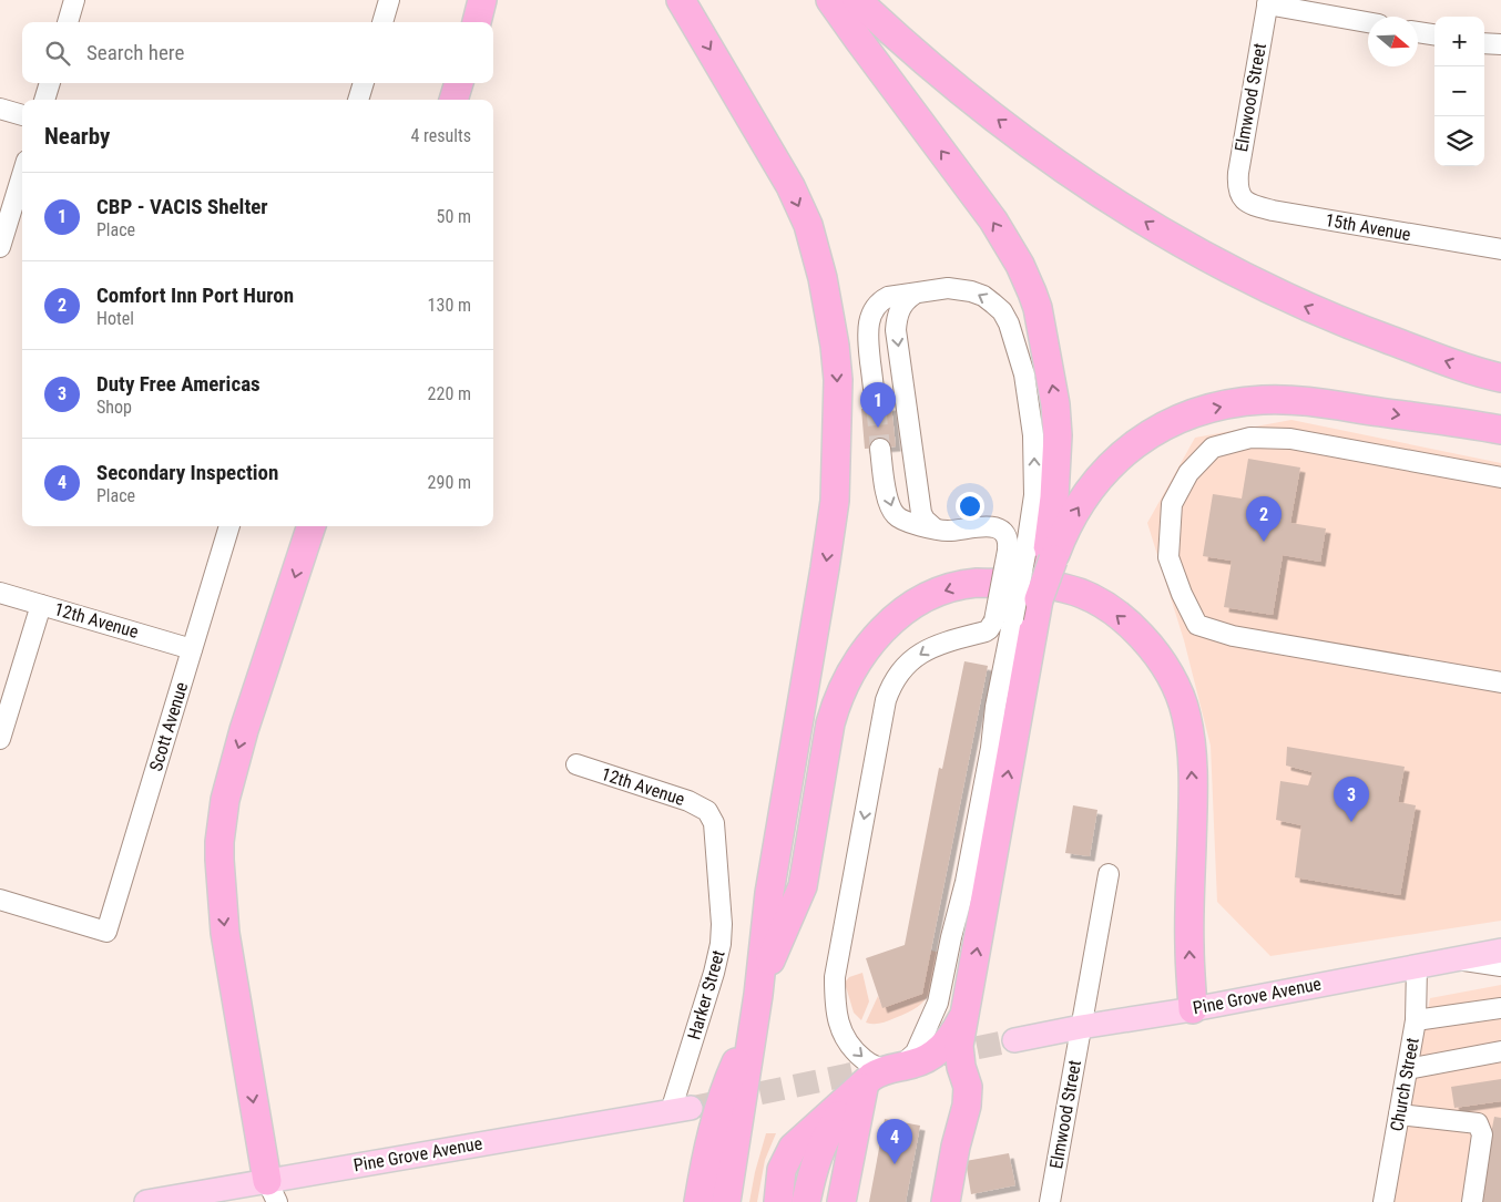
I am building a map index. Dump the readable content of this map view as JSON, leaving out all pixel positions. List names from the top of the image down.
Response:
{
  "streets": {
    "main road": ["Pine Grove Avenue"],
    "street": [
      "Elmwood Street",
      "15th Avenue",
      "12th Avenue",
      "Scott Avenue",
      "Harker Street",
      "Church Street"
    ]
  },
  "crossings": [
    ["Elmwood Street", "15th Avenue"],
    ["Elmwood Street", "Pine Grove Avenue"],
    ["12th Avenue", "Scott Avenue"],
    ["12th Avenue", "Harker Street"],
    ["Harker Street", "Pine Grove Avenue"],
    ["Pine Grove Avenue", "Church Street"]
  ],
  "north": "right",
  "page": {
    "map_buttons": ["+", "−"],
    "search": "Search here",
    "heading": ["Nearby", "4 results"],
    "list": [
      {
        "mark": "1",
        "name": "CBP - VACIS Shelter",
        "note": "Place",
        "value": "50 m"
      },
      {
        "mark": "2",
        "name": "Comfort Inn Port Huron",
        "note": "Hotel",
        "value": "130 m"
      },
      {
        "mark": "3",
        "name": "Duty Free Americas",
        "note": "Shop",
        "value": "220 m"
      },
      {
        "mark": "4",
        "name": "Secondary Inspection",
        "note": "Place",
        "value": "290 m"
      }
    ],
    "pins": [
      "1",
      "2",
      "3",
      "4"
    ]
  }
}
